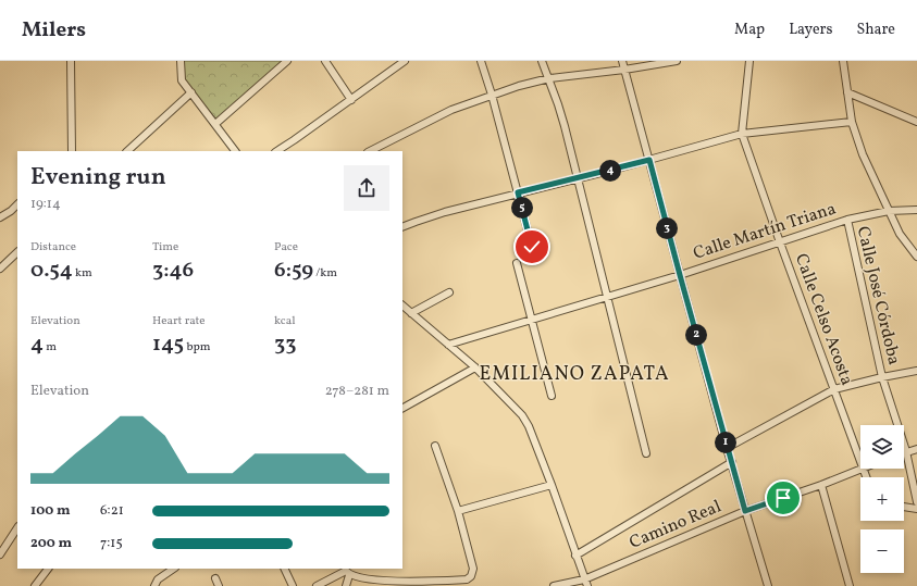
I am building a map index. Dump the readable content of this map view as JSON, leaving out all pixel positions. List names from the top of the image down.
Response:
{
  "streets": {
    "street": [
      "Calle Martín Triana",
      "Calle José Córdoba",
      "Calle Celso Acosta",
      "Camino Real"
    ]
  },
  "crossings": [
    ["Calle Martín Triana", "Calle José Córdoba"],
    ["Calle Martín Triana", "Calle Celso Acosta"]
  ],
  "districts": ["EMILIANO ZAPATA"],
  "page": {
    "header": "Milers",
    "nav": ["Map", "Layers", "Share"],
    "heading": ["Evening run", "19:14"],
    "pins": [
      "4",
      "5",
      "3",
      "2",
      "1"
    ],
    "stats": [
      ["Distance", "0.54 km"],
      ["Time", "3:46"],
      ["Pace", "6:59 /km"],
      ["Elevation", "4 m"],
      ["Heart rate", "145 bpm"],
      ["kcal", "33"]
    ],
    "chart": ["Elevation", "278–281 m"],
    "map_buttons": ["+", "−"],
    "list": [
      {
        "name": "100 m",
        "note": "6:21"
      },
      {
        "name": "200 m",
        "note": "7:15"
      }
    ]
  }
}
